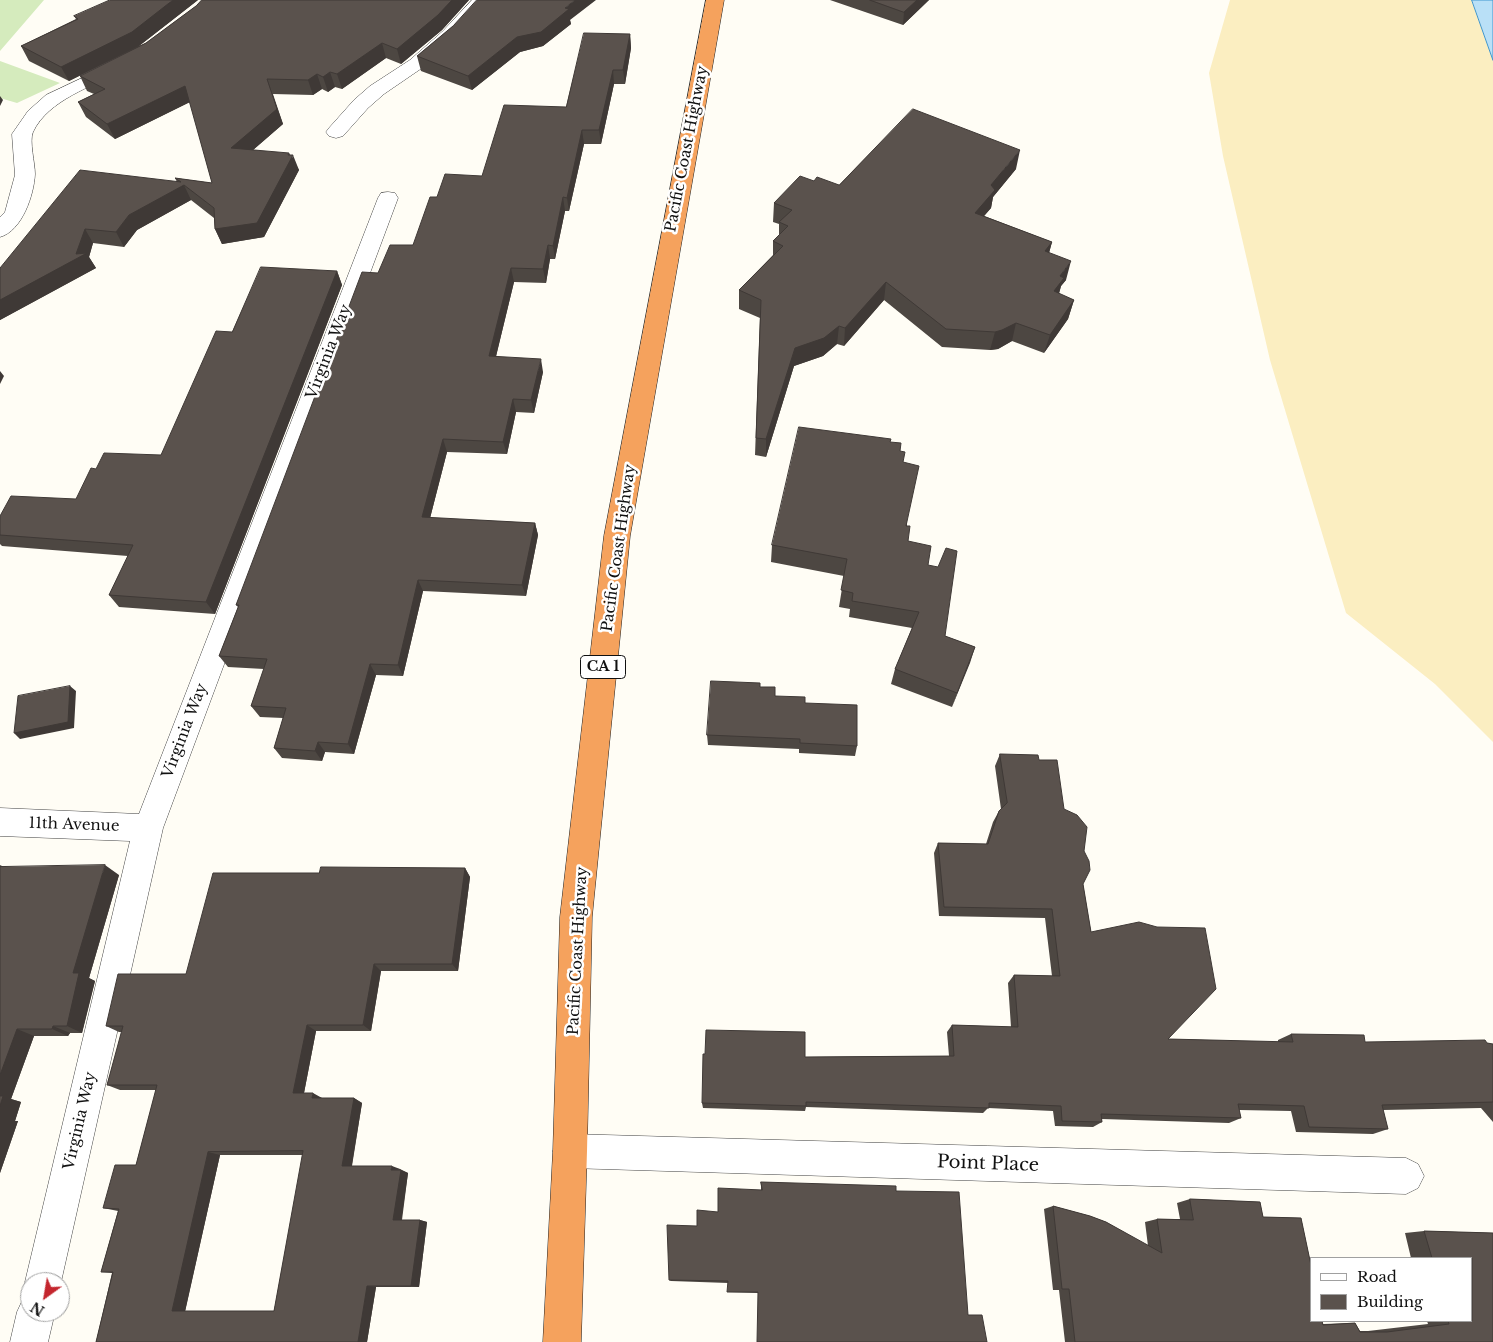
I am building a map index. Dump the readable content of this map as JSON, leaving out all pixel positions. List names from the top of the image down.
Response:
{
  "streets": {
    "highway": ["Pacific Coast Highway", "CA 1"],
    "street": ["Virginia Way", "11th Avenue", "Point Place"]
  },
  "crossings": [
    ["Pacific Coast Highway", "Point Place"],
    ["Virginia Way", "11th Avenue"]
  ],
  "legend": ["Road", "Building"],
  "north": "bottom left"
}
